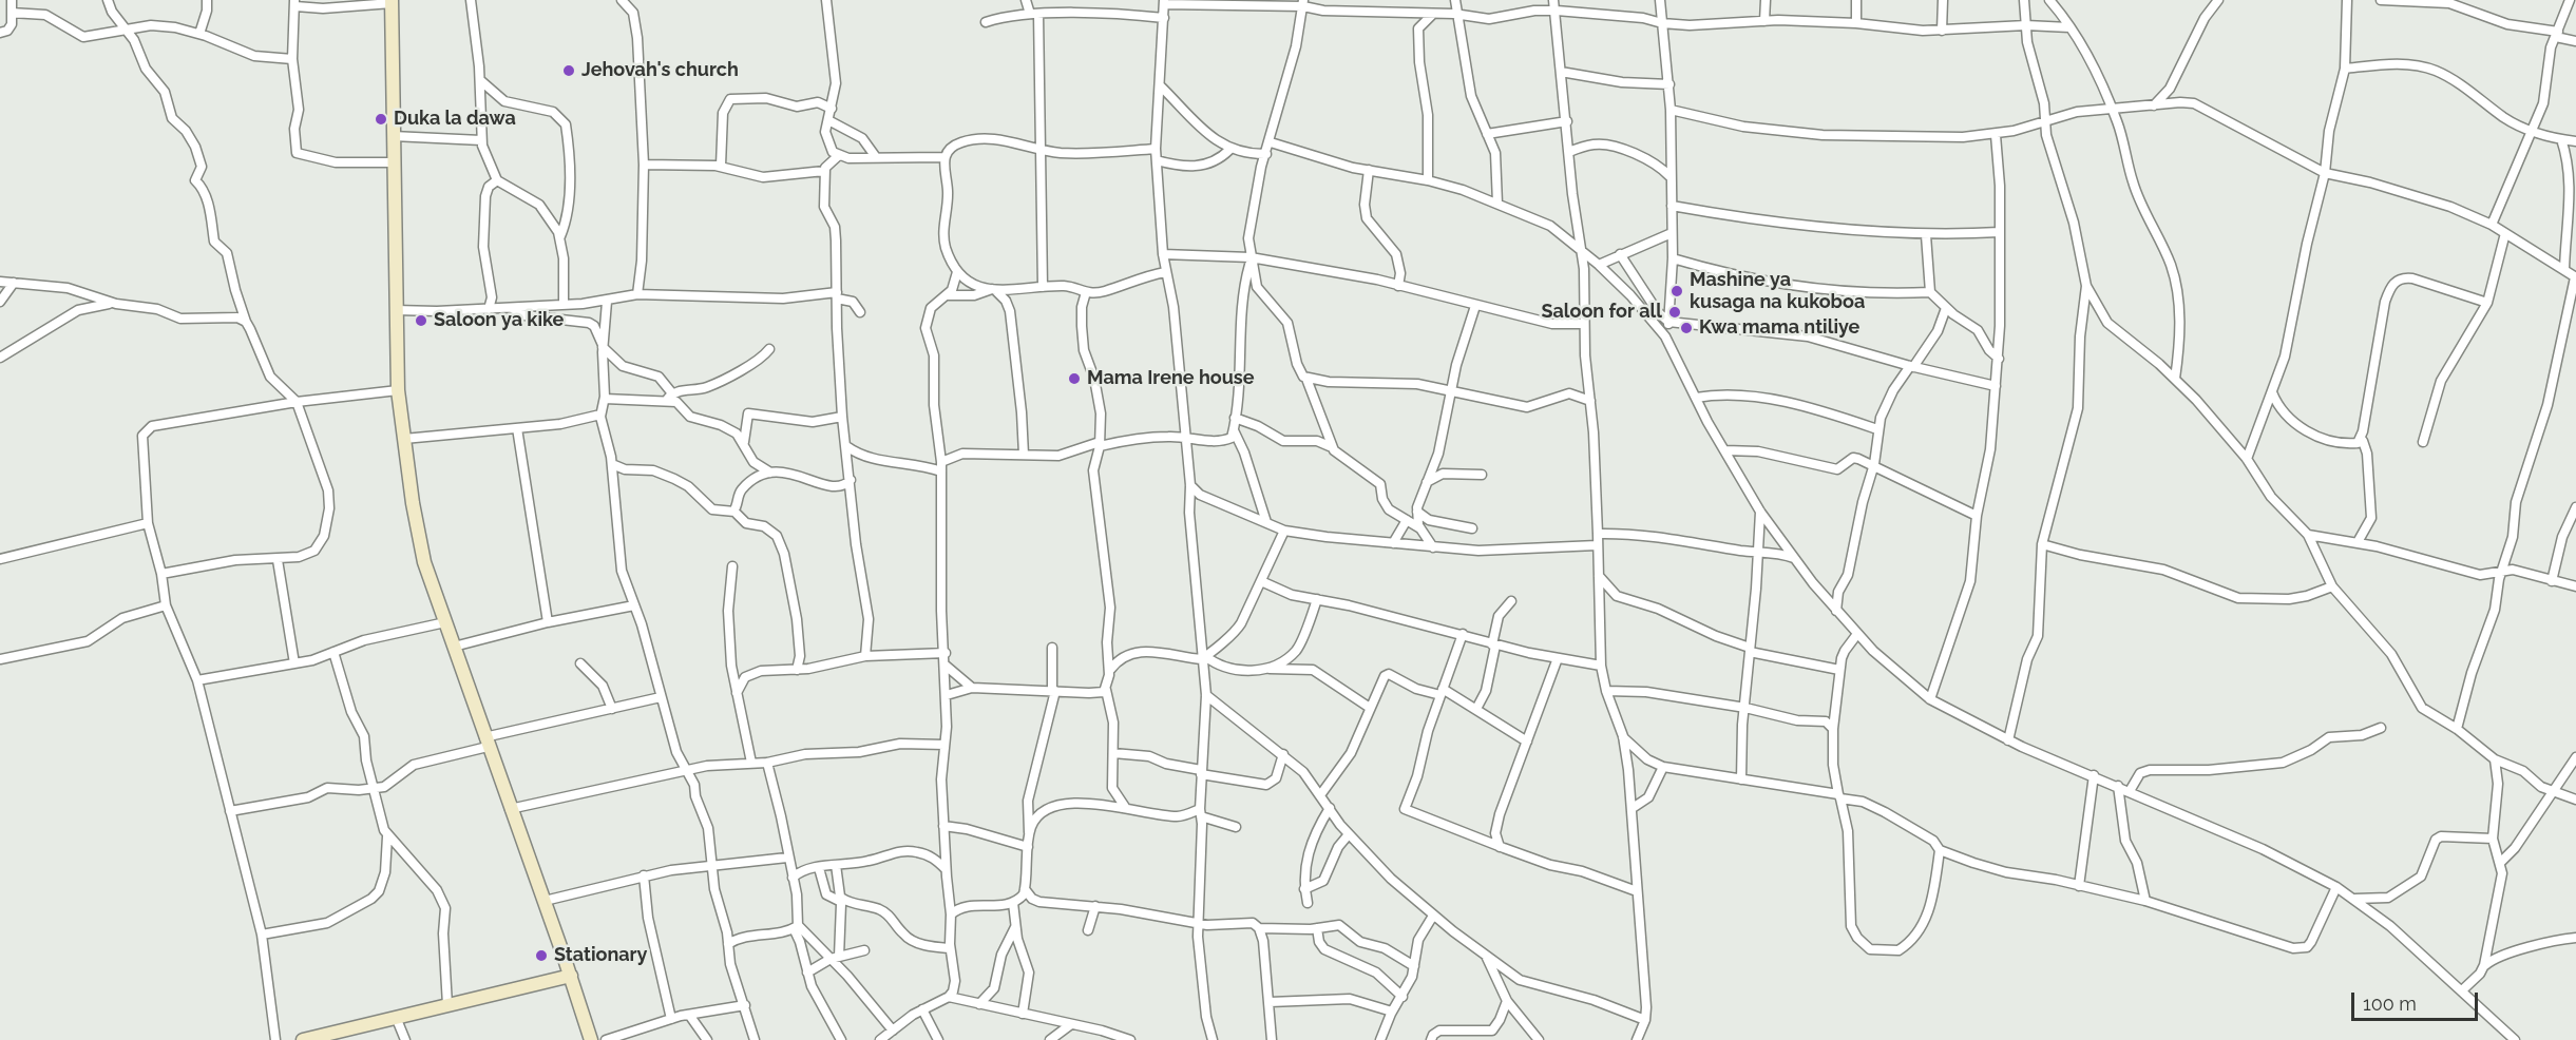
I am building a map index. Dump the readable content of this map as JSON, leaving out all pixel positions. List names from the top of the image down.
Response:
{
  "places": [
    "Jehovah's church",
    "Duka la dawa",
    "Mashine ya kusaga na kukoboa",
    "Saloon for all",
    "Saloon ya kike",
    "Kwa mama ntiliye",
    "Mama Irene house",
    "Stationary"
  ],
  "scale_bar": "100 m"
}
